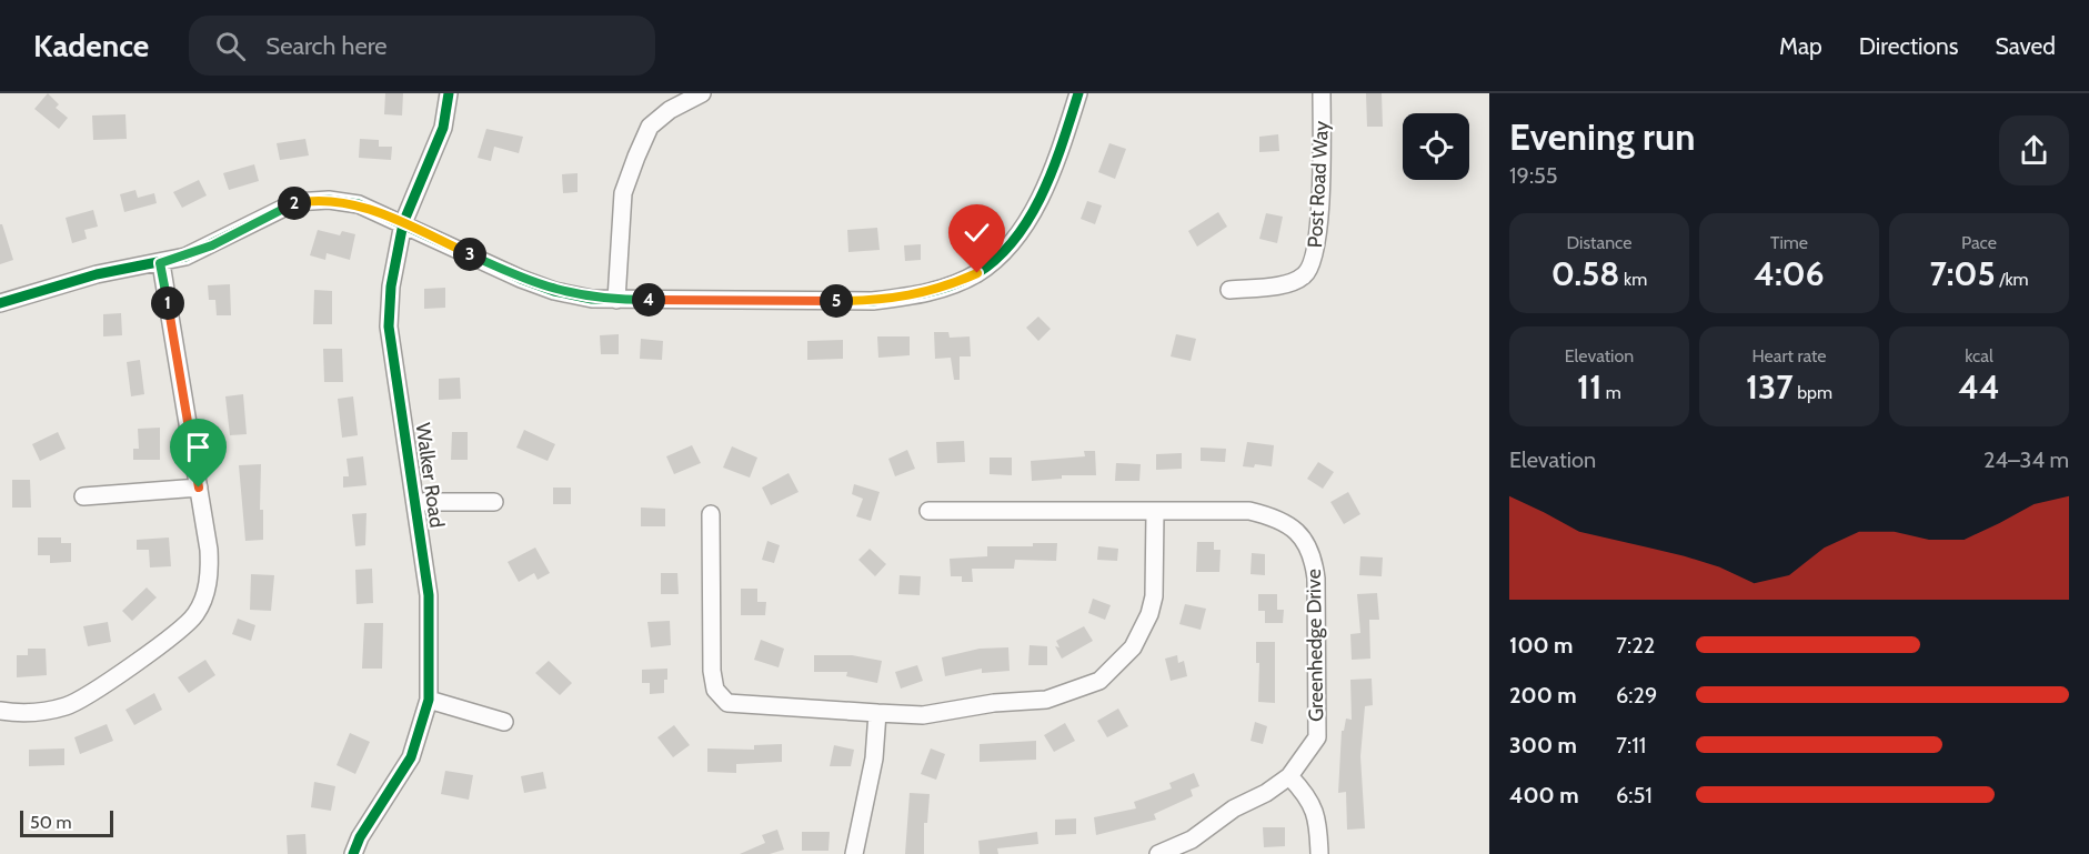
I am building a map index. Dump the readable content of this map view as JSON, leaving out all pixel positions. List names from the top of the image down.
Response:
{
  "streets": {
    "street": ["Post Road Way", "Walker Road", "Greenhedge Drive"]
  },
  "scale_bar": "50 m",
  "page": {
    "header": "Kadence",
    "search": "Search here",
    "nav": ["Map", "Directions", "Saved"],
    "heading": ["Evening run", "19:55"],
    "pins": [
      "2",
      "3",
      "4",
      "5",
      "1"
    ],
    "stats": [
      ["Distance", "0.58 km"],
      ["Time", "4:06"],
      ["Pace", "7:05 /km"],
      ["Elevation", "11 m"],
      ["Heart rate", "137 bpm"],
      ["kcal", "44"]
    ],
    "chart": ["Elevation", "24–34 m"],
    "list": [
      {
        "name": "100 m",
        "note": "7:22"
      },
      {
        "name": "200 m",
        "note": "6:29"
      },
      {
        "name": "300 m",
        "note": "7:11"
      },
      {
        "name": "400 m",
        "note": "6:51"
      }
    ],
    "scale": "50 m"
  }
}
